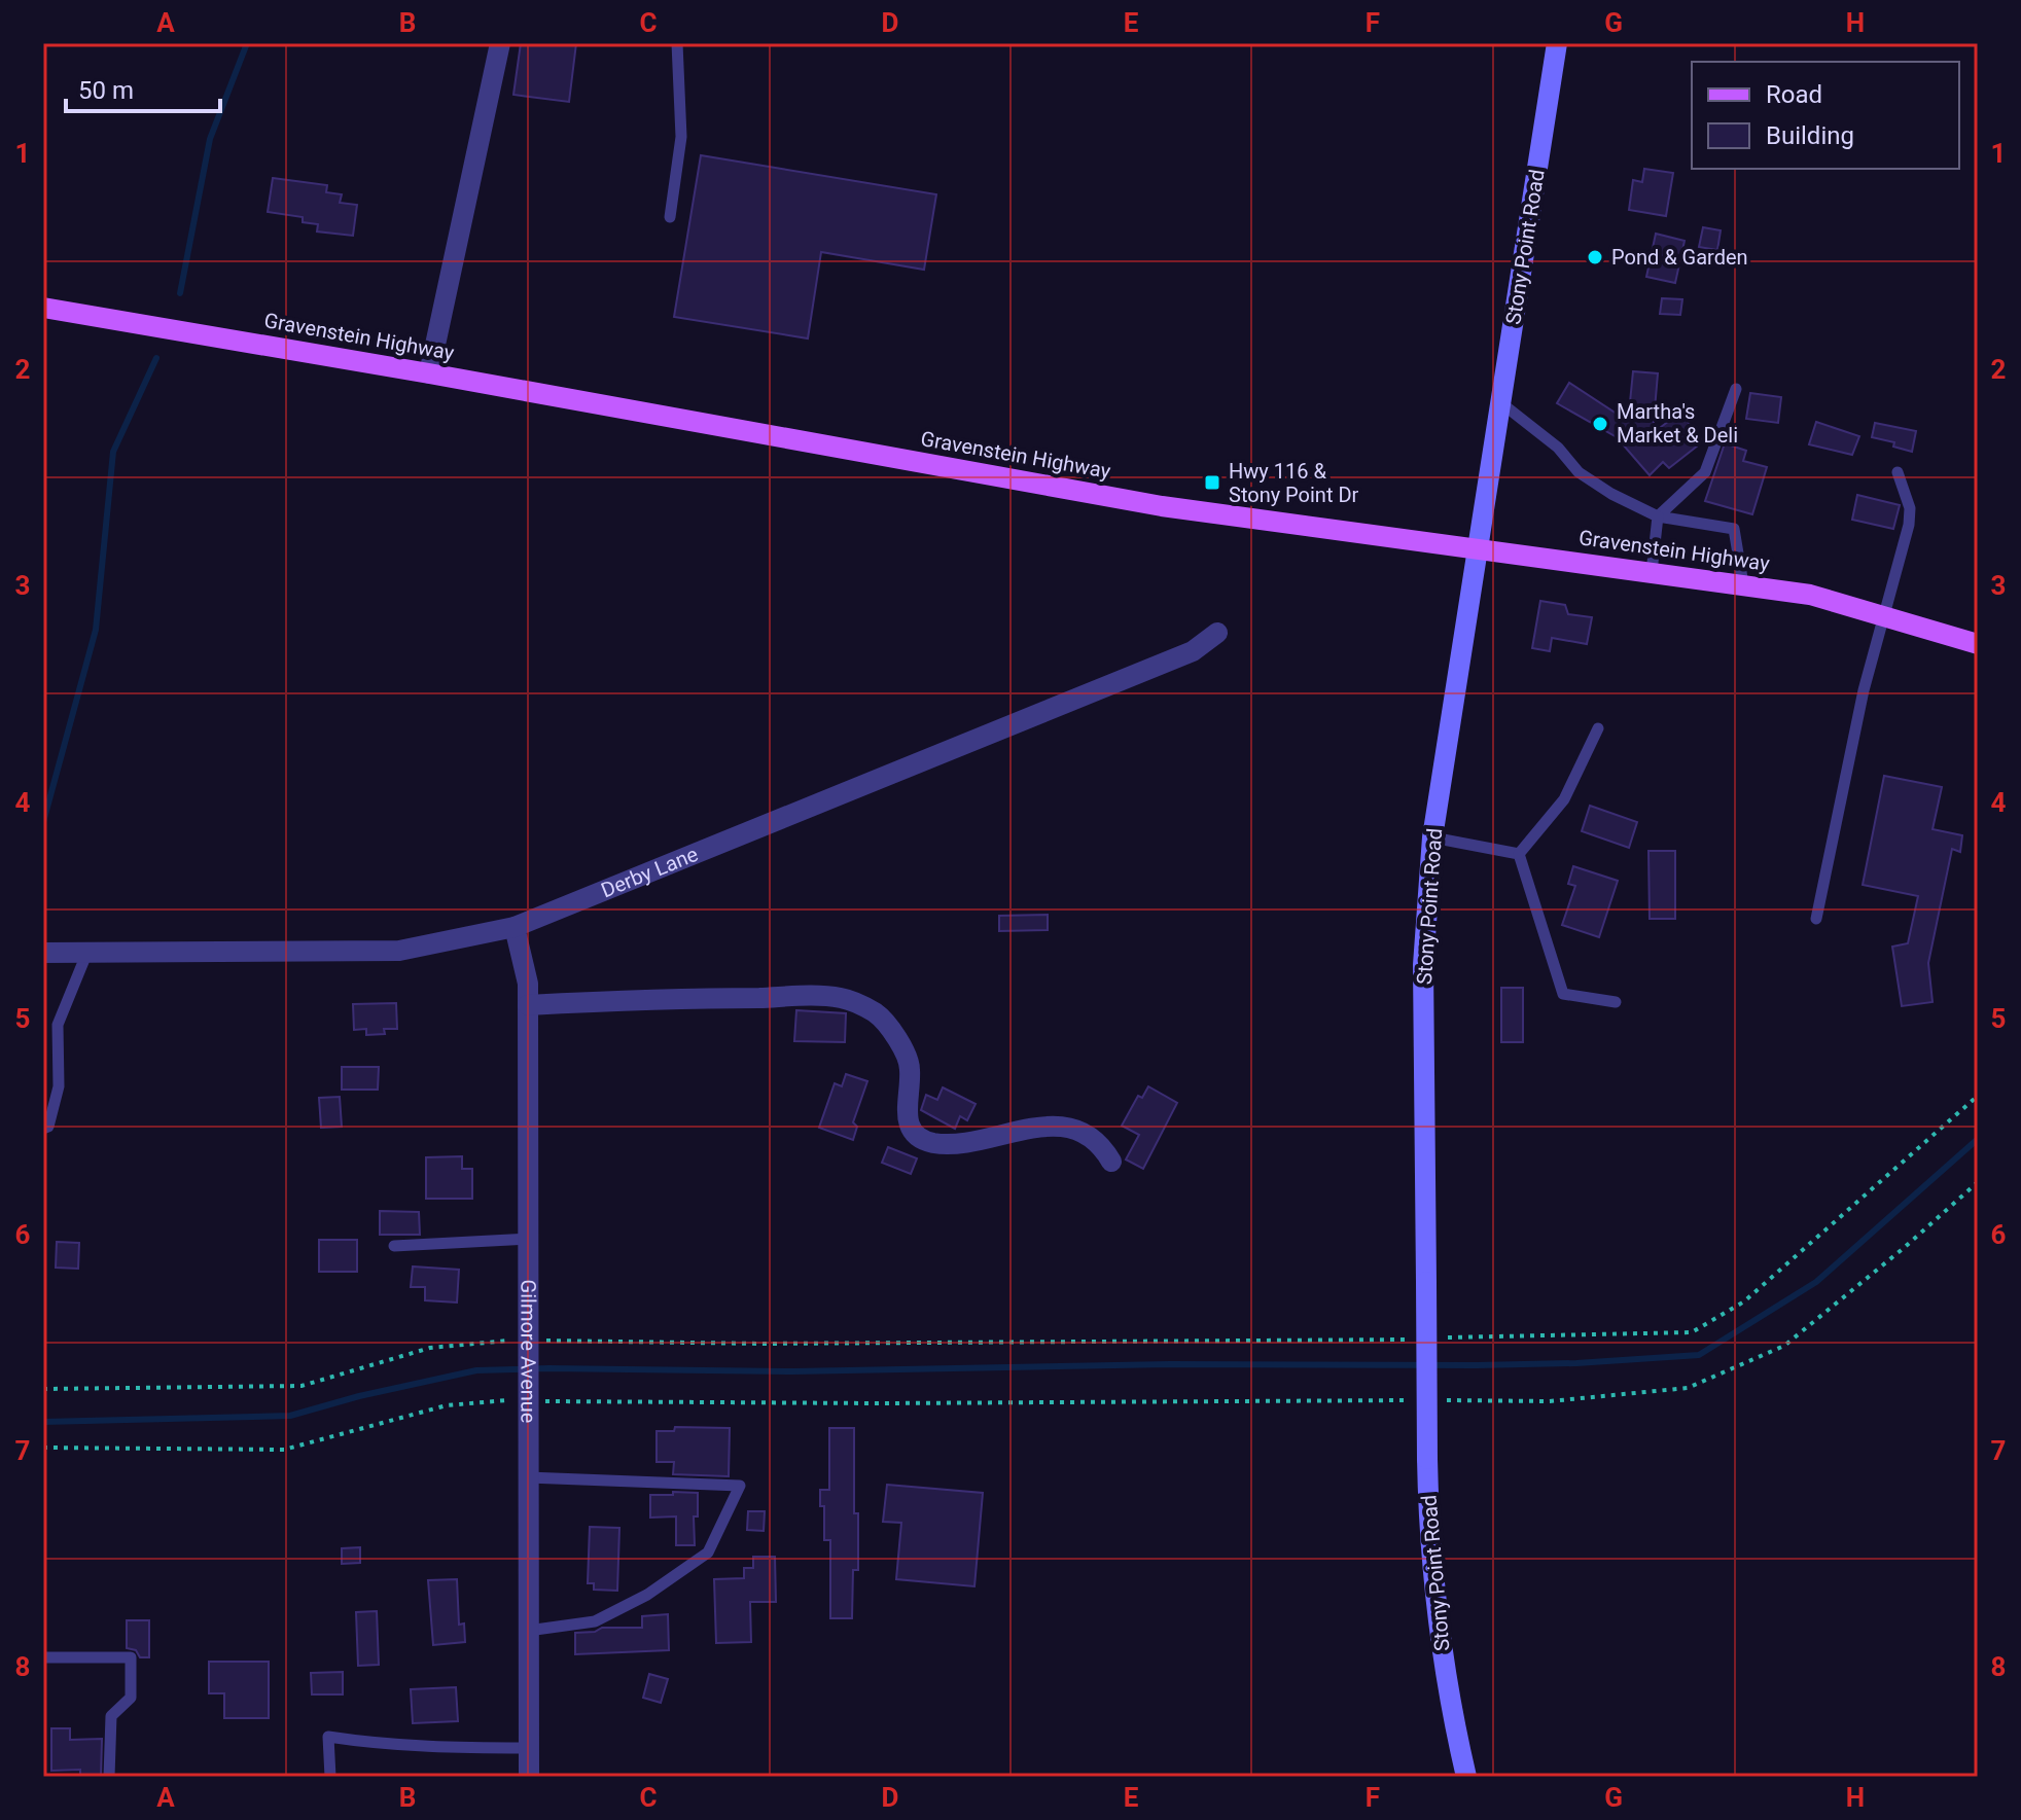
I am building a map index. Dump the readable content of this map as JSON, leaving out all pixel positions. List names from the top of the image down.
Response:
{
  "streets": {
    "main road": ["Stony Point Road", "Gravenstein Highway"],
    "street": ["Derby Lane", "Gilmore Avenue"]
  },
  "crossings": [
    ["Stony Point Road", "Gravenstein Highway"],
    ["Derby Lane", "Gilmore Avenue"]
  ],
  "places": {
    "other": ["Pond & Garden", "Martha's Market & Deli"],
    "transit": ["Hwy 116 & Stony Point Dr"]
  },
  "legend": ["Road", "Building"],
  "scale_bar": "50 m",
  "grid": {
    "columns": [
      "A",
      "B",
      "C",
      "D",
      "E",
      "F",
      "G",
      "H"
    ],
    "rows": [
      "1",
      "2",
      "3",
      "4",
      "5",
      "6",
      "7",
      "8"
    ]
  }
}
